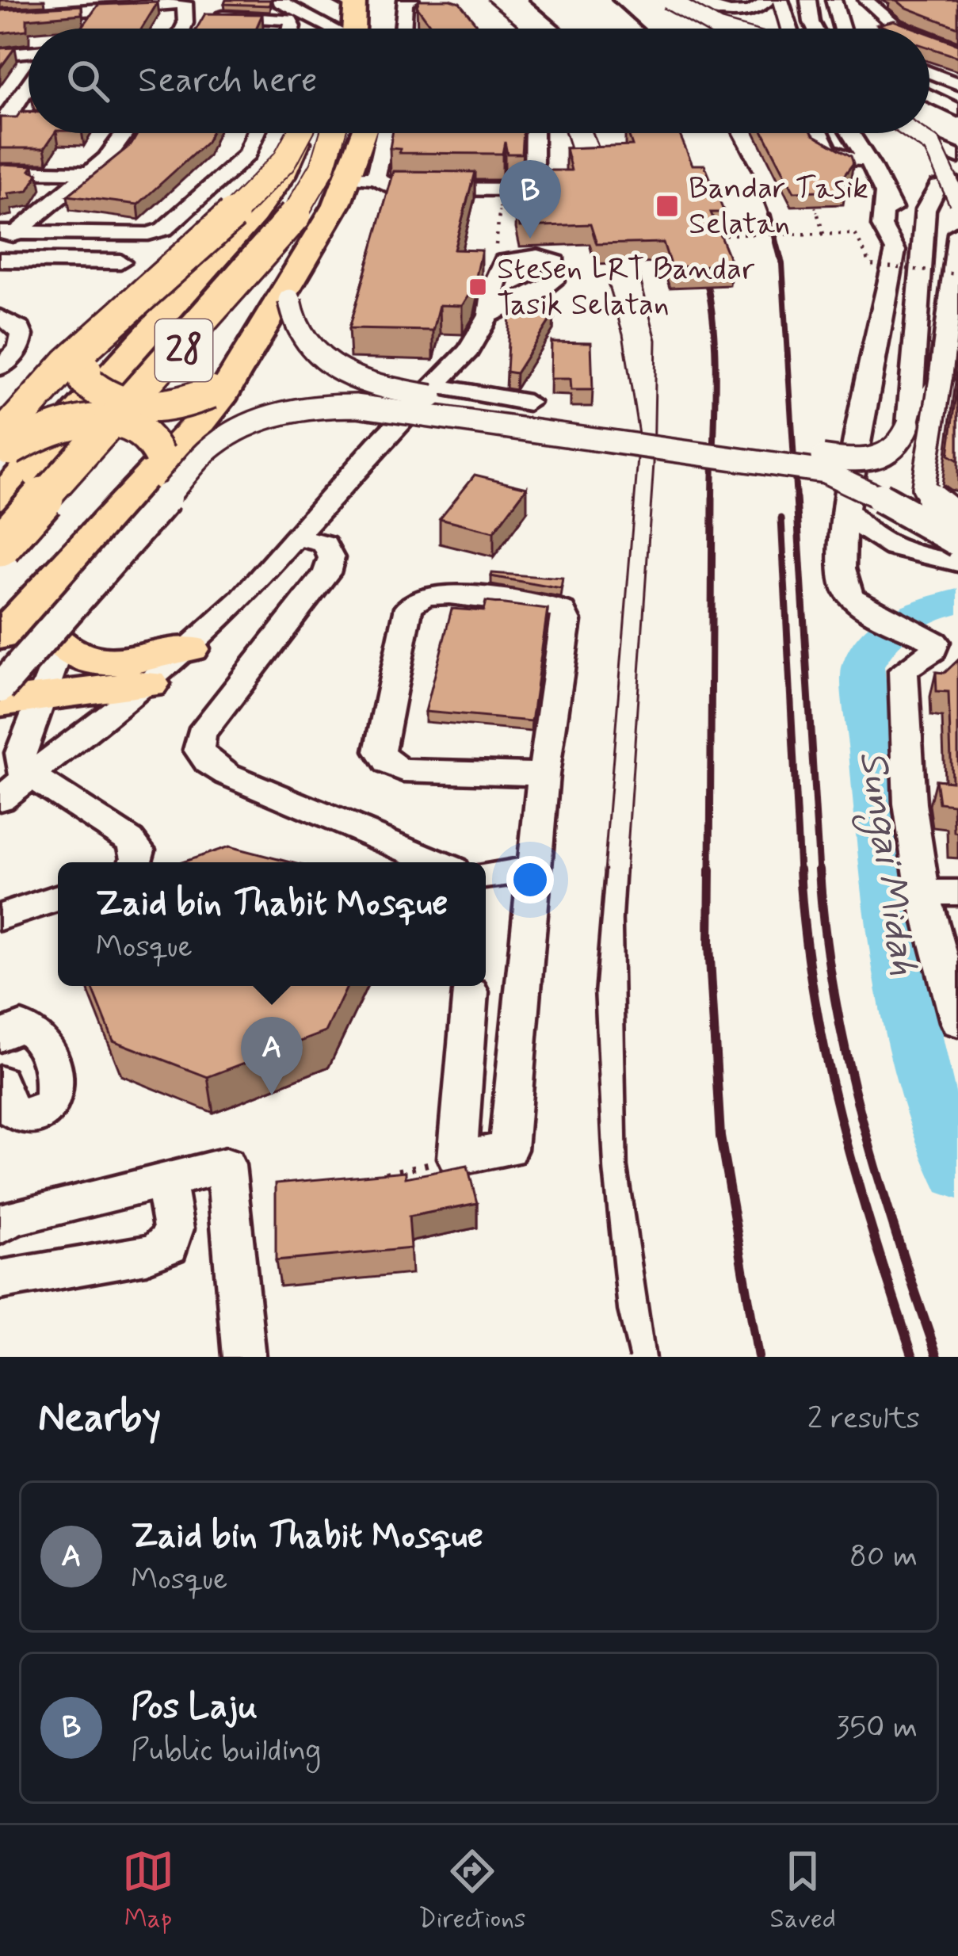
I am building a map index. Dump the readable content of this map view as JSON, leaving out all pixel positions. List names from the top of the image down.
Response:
{
  "streets": {
    "highway": ["28"]
  },
  "water": ["Sungai Midah"],
  "places": {
    "transit": ["Bandar Tasik Selatan", "Stesen LRT Bandar Tasik Selatan"]
  },
  "page": {
    "search": "Search here",
    "pins": ["B", "A"],
    "popup": ["Zaid bin Thabit Mosque", "Mosque"],
    "heading": ["Nearby", "2 results"],
    "list": [
      {
        "mark": "A",
        "name": "Zaid bin Thabit Mosque",
        "note": "Mosque",
        "value": "80 m"
      },
      {
        "mark": "B",
        "name": "Pos Laju",
        "note": "Public building",
        "value": "350 m"
      }
    ],
    "nav": ["Map", "Directions", "Saved"]
  }
}
